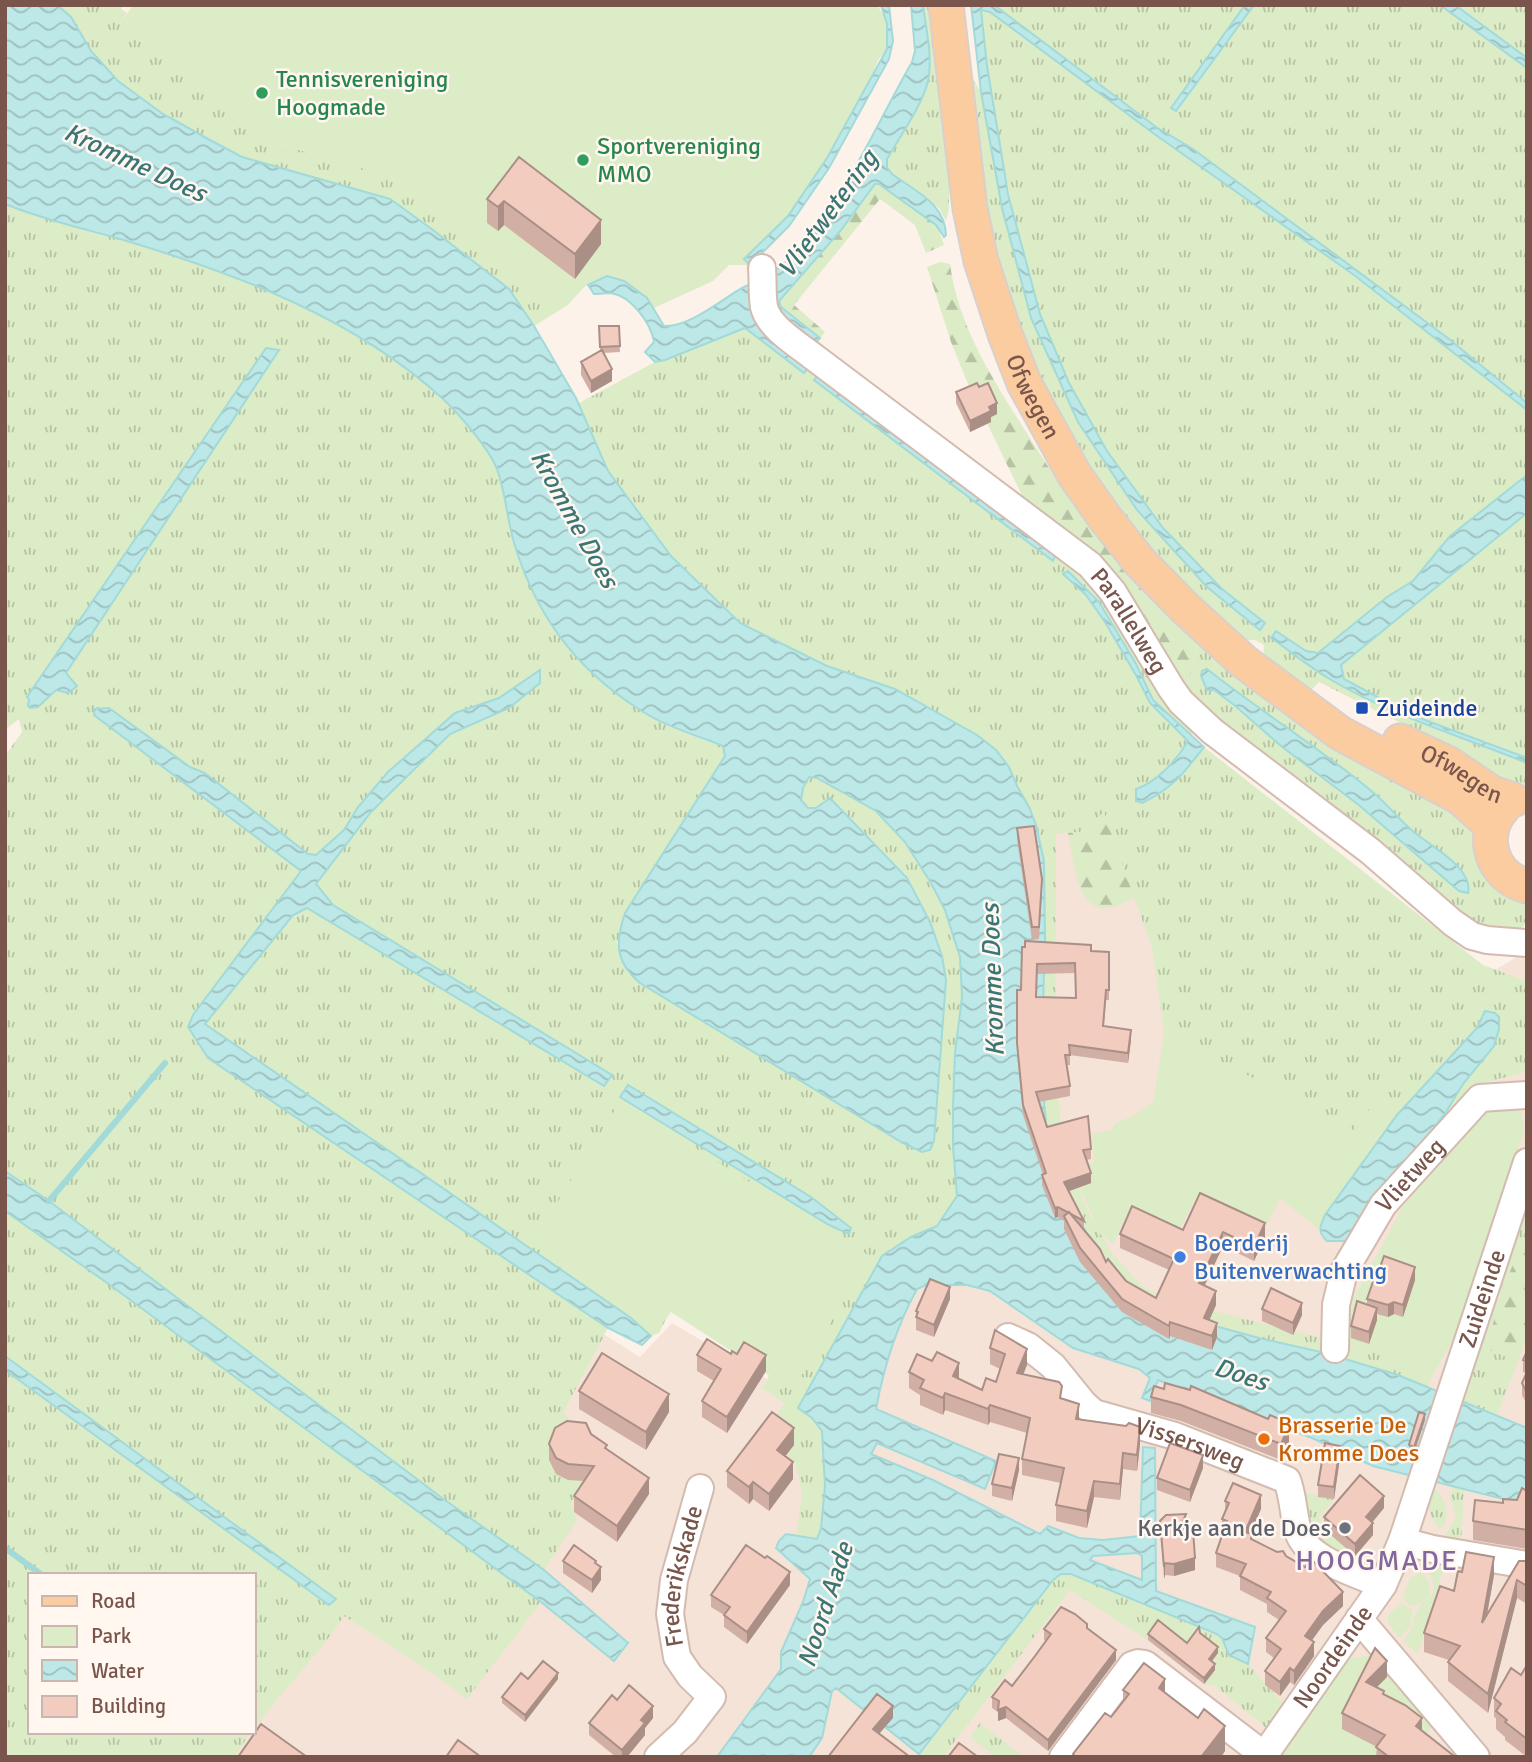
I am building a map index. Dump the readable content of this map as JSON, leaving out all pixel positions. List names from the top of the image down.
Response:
{
  "streets": {
    "main road": ["Ofwegen"],
    "street": [
      "Parallelweg",
      "Vlietweg",
      "Zuideinde",
      "Vissersweg",
      "Frederikskade",
      "Noordeinde"
    ]
  },
  "crossings": [
    ["Zuideinde", "Noordeinde"],
    ["Vissersweg", "Noordeinde"]
  ],
  "districts": ["HOOGMADE"],
  "water": [
    "Kromme Does",
    "Vlietwetering",
    "Does",
    "Noord Aade"
  ],
  "places": {
    "other": [
      "Tennisvereniging Hoogmade",
      "Sportvereniging MMO",
      "Boerderij Buitenverwachting",
      "Brasserie De Kromme Does",
      "Kerkje aan de Does"
    ],
    "transit": ["Zuideinde"]
  },
  "legend": [
    "Road",
    "Park",
    "Water",
    "Building"
  ]
}
